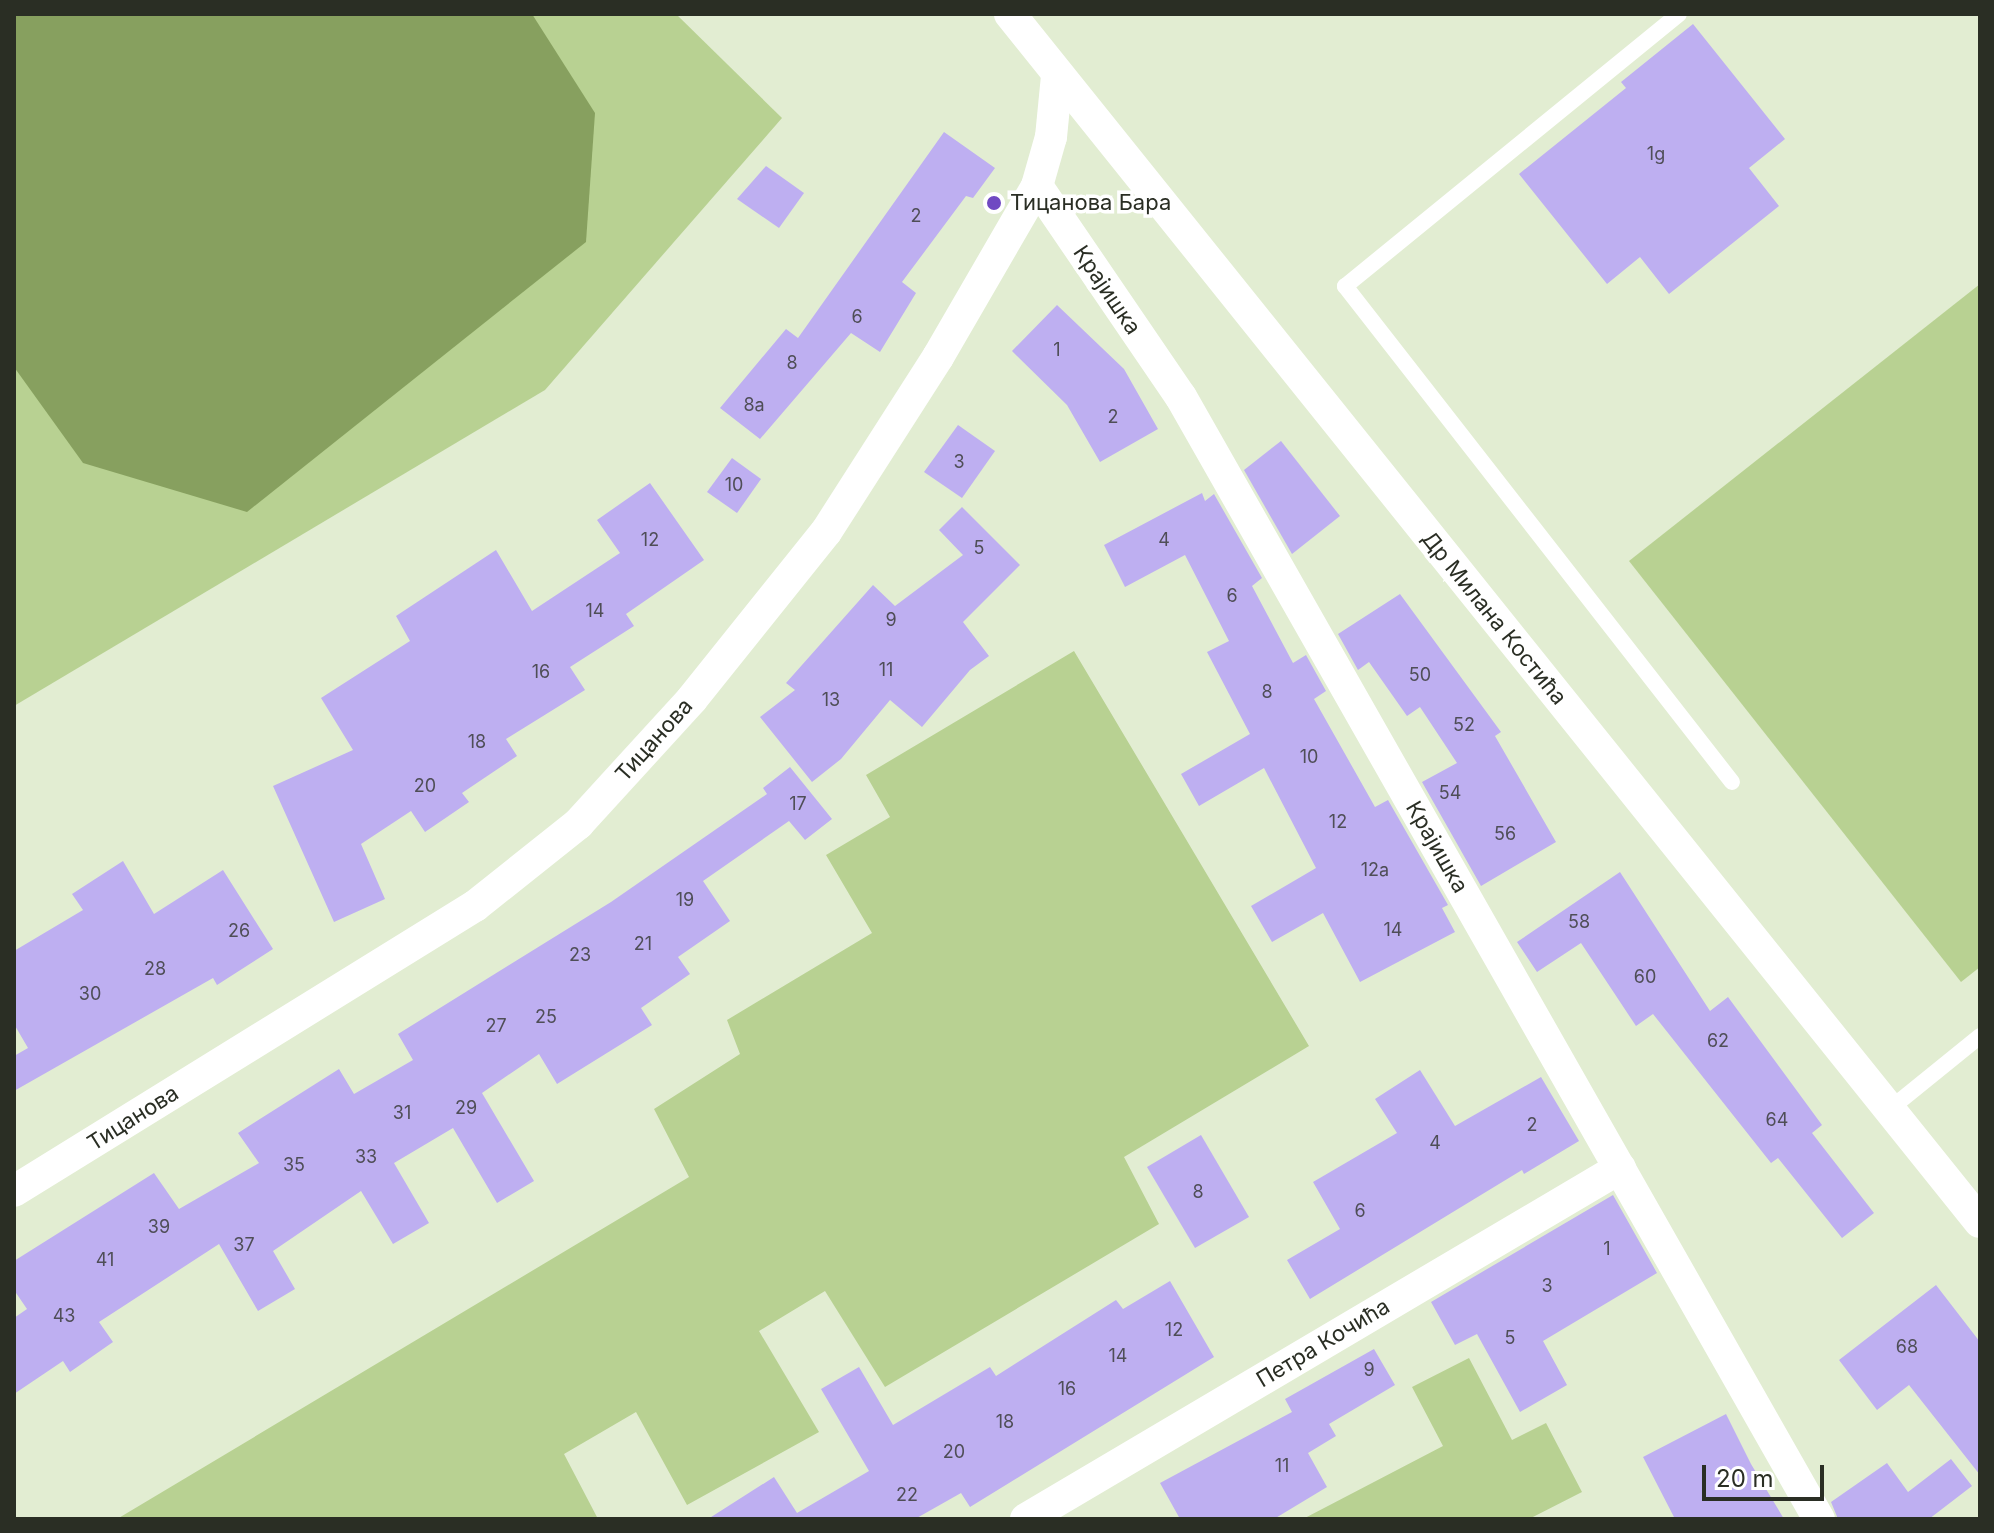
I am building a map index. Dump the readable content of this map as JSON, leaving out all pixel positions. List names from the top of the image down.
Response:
{
  "streets": {
    "street": [
      "Крајишка",
      "Др Милана Костића",
      "Тицанова",
      "Петра Кочића"
    ]
  },
  "crossings": [
    ["Крајишка", "Тицанова"],
    ["Крајишка", "Петра Кочића"],
    ["Др Милана Костића", "Тицанова"]
  ],
  "places": ["Тицанова Бара"],
  "house_numbers": [
    "1g",
    "2",
    "6",
    "1",
    "8",
    "8a",
    "2",
    "3",
    "10",
    "12",
    "4",
    "5",
    "6",
    "14",
    "9",
    "11",
    "16",
    "50",
    "8",
    "13",
    "52",
    "18",
    "10",
    "20",
    "54",
    "17",
    "12",
    "56",
    "12a",
    "19",
    "58",
    "14",
    "26",
    "21",
    "23",
    "28",
    "60",
    "30",
    "25",
    "27",
    "62",
    "29",
    "31",
    "64",
    "2",
    "4",
    "33",
    "35",
    "8",
    "6",
    "39",
    "37",
    "1",
    "41",
    "3",
    "43",
    "12",
    "5",
    "68",
    "14",
    "9",
    "16",
    "18",
    "20",
    "11",
    "22"
  ],
  "scale_bar": "20 m"
}
